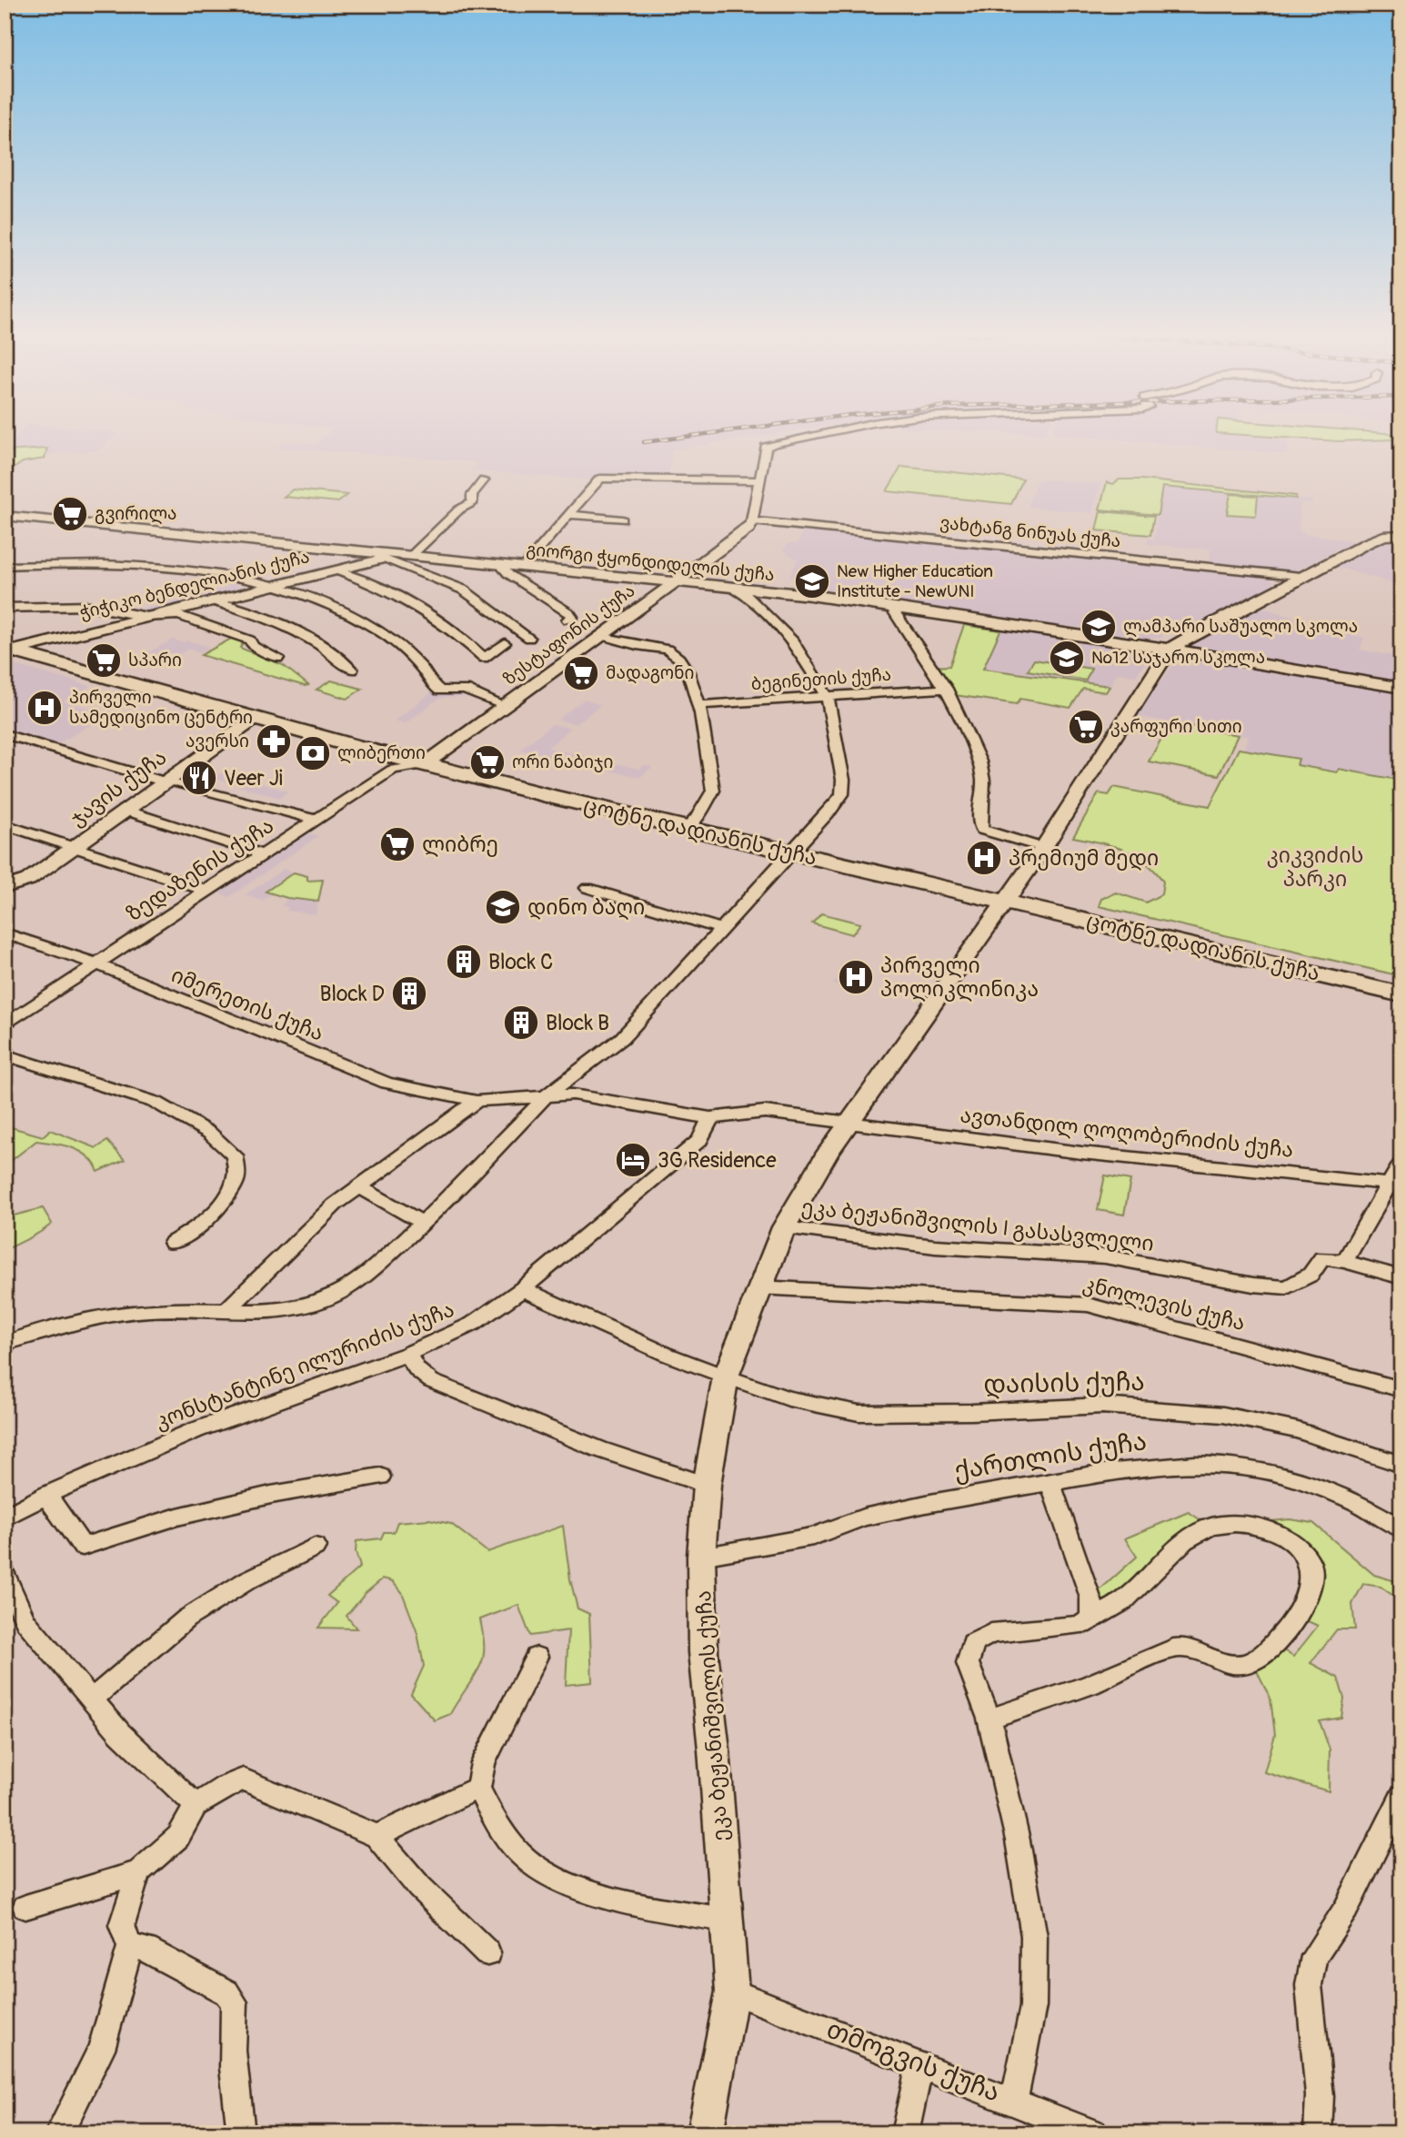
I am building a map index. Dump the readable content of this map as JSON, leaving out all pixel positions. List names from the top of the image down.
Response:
{
  "streets": {
    "main road": ["ცოტნე დადიანის ქუჩა"],
    "street": [
      "ვახტანგ ნინუას ქუჩა",
      "გიორგი ჭყონდიდელის ქუჩა",
      "ჭიჭიკო ბენდელიანის ქუჩა",
      "ზესტაფონის ქუჩა",
      "ბეგინეთის ქუჩა",
      "ჯავის ქუჩა",
      "ზედაზენის ქუჩა",
      "იმერეთის ქუჩა",
      "ავთანდილ ღოღობერიძის ქუჩა",
      "ეკა ბეჟანიშვილის I გასასვლელი",
      "კნოლევის ქუჩა",
      "კონსტანტინე ილურიძის ქუჩა",
      "დაისის ქუჩა",
      "ქართლის ქუჩა",
      "ეკა ბეჟანიშვილის ქუჩა",
      "თმოგვის ქუჩა"
    ]
  },
  "crossings": [
    ["ვახტანგ ნინუას ქუჩა", "ზესტაფონის ქუჩა"],
    ["ვახტანგ ნინუას ქუჩა", "ეკა ბეჟანიშვილის ქუჩა"],
    ["გიორგი ჭყონდიდელის ქუჩა", "ჭიჭიკო ბენდელიანის ქუჩა"],
    ["გიორგი ჭყონდიდელის ქუჩა", "ზესტაფონის ქუჩა"],
    ["გიორგი ჭყონდიდელის ქუჩა", "ეკა ბეჟანიშვილის ქუჩა"],
    ["ჭიჭიკო ბენდელიანის ქუჩა", "ცოტნე დადიანის ქუჩა"],
    ["ზესტაფონის ქუჩა", "ცოტნე დადიანის ქუჩა"],
    ["ზესტაფონის ქუჩა", "ზედაზენის ქუჩა"],
    ["ჯავის ქუჩა", "ცოტნე დადიანის ქუჩა"],
    ["ცოტნე დადიანის ქუჩა", "ზედაზენის ქუჩა"],
    ["ცოტნე დადიანის ქუჩა", "ეკა ბეჟანიშვილის ქუჩა"],
    ["ზედაზენის ქუჩა", "იმერეთის ქუჩა"],
    ["ავთანდილ ღოღობერიძის ქუჩა", "ეკა ბეჟანიშვილის ქუჩა"],
    ["ეკა ბეჟანიშვილის I გასასვლელი", "ეკა ბეჟანიშვილის ქუჩა"],
    ["კნოლევის ქუჩა", "ეკა ბეჟანიშვილის ქუჩა"],
    ["კონსტანტინე ილურიძის ქუჩა", "დაისის ქუჩა"],
    ["დაისის ქუჩა", "ეკა ბეჟანიშვილის ქუჩა"],
    ["ქართლის ქუჩა", "ეკა ბეჟანიშვილის ქუჩა"],
    ["ეკა ბეჟანიშვილის ქუჩა", "თმოგვის ქუჩა"]
  ],
  "parks": ["კიკვიძის პარკი"],
  "places": {
    "supermarket": [
      "გვირილა",
      "სპარი",
      "მადაგონი",
      "კარფური სითი",
      "ორი ნაბიჯი",
      "ლიბრე"
    ],
    "school or university": [
      "New Higher Education Institute - NewUNI",
      "ლამპარი საშუალო სკოლა",
      "№12 საჯარო სკოლა",
      "დინო ბაღი"
    ],
    "hospital": ["პირველი სამედიცინო ცენტრი", "პრემიუმ მედი", "პირველი პოლიკლინიკა"],
    "pharmacy": ["ავერსი"],
    "bank": ["ლიბერთი"],
    "restaurant": ["Veer Ji"],
    "building": ["Block C", "Block D", "Block B"],
    "hotel": ["3G Residence"]
  }
}
